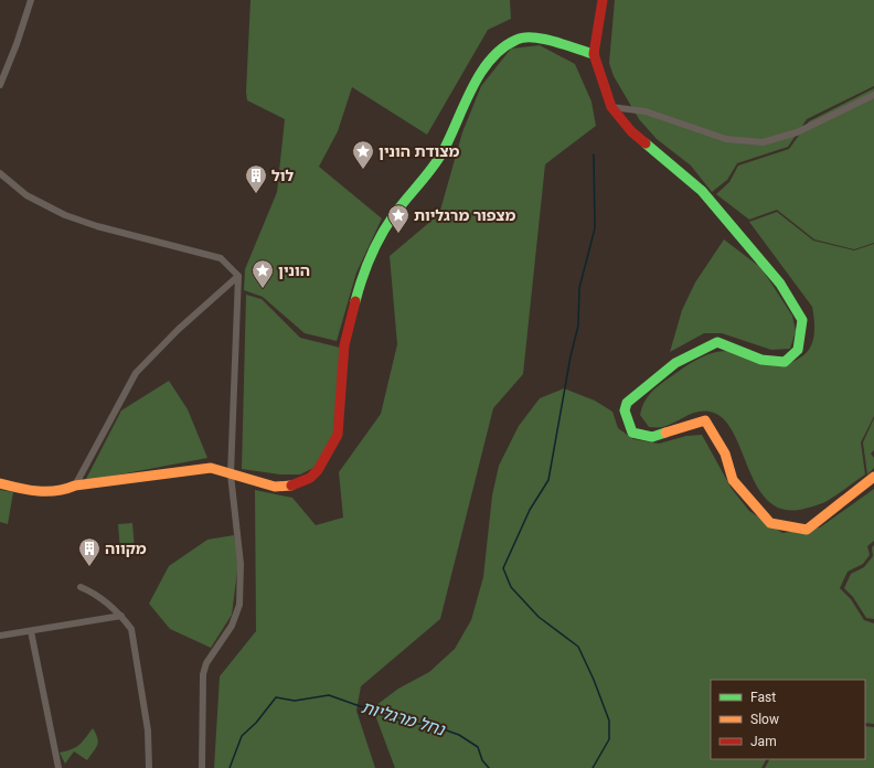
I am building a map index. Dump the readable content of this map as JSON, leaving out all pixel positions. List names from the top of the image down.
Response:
{
  "water": ["נחל מרגליות"],
  "places": {
    "place": ["מצודת הונין", "מצפור מרגליות", "הונין"],
    "building": ["לול", "מקווה"]
  },
  "legend": ["Fast", "Slow", "Jam"]
}
